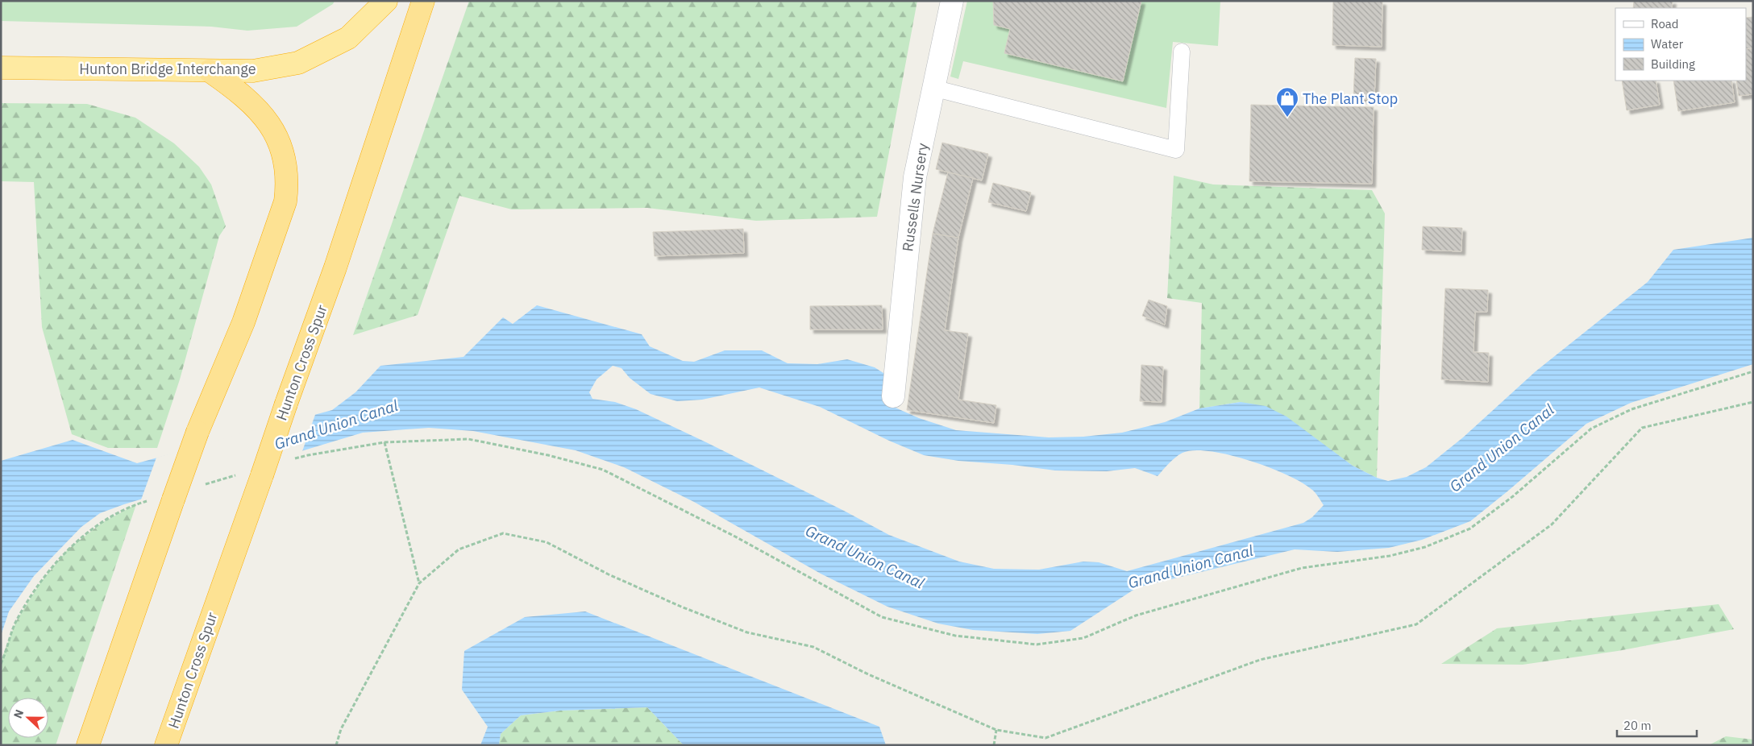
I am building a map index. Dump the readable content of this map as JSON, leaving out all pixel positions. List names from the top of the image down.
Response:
{
  "streets": {
    "highway": ["Hunton Bridge Interchange", "Hunton Cross Spur"],
    "street": ["Russells Nursery"]
  },
  "water": ["Grand Union Canal"],
  "places": {
    "shop": ["The Plant Stop"]
  },
  "legend": ["Road", "Water", "Building"],
  "scale_bar": "20 m",
  "north": "left"
}
